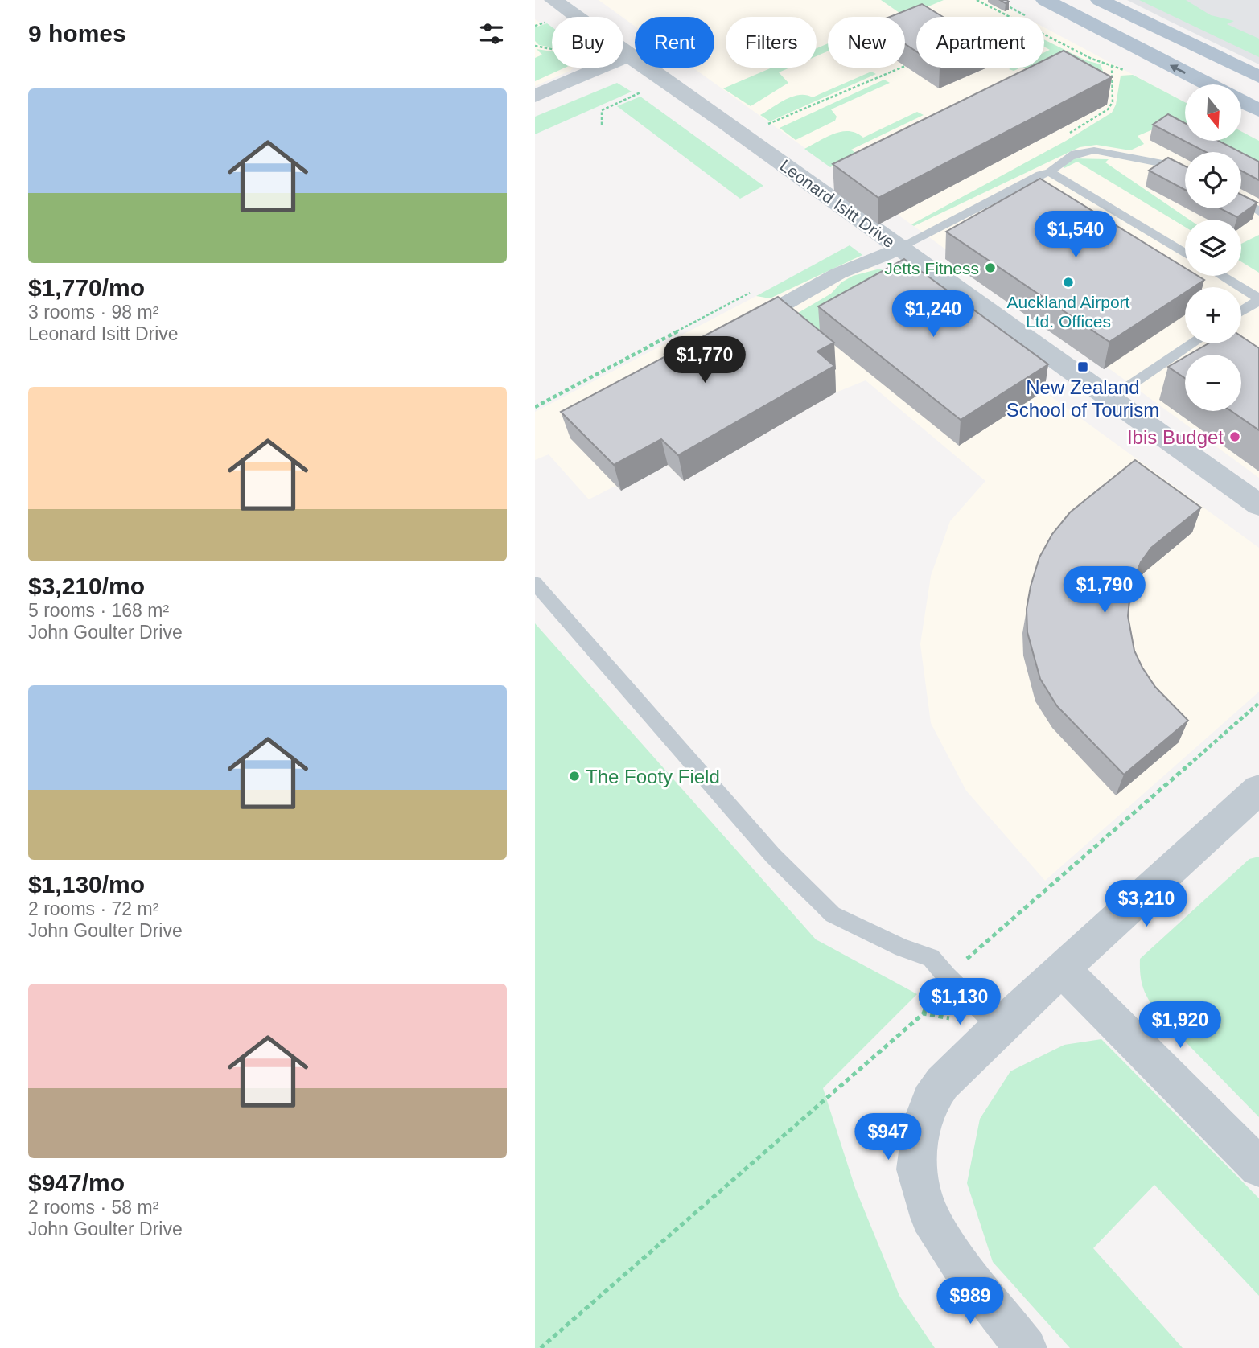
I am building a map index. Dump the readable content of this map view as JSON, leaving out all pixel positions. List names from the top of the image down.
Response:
{
  "streets": {
    "street": ["Leonard Isitt Drive"]
  },
  "places": {
    "other": [
      "Jetts Fitness",
      "Auckland Airport Ltd. Offices",
      "Ibis Budget",
      "The Footy Field"
    ],
    "transit": ["New Zealand School of Tourism"]
  },
  "north": "bottom",
  "page": {
    "heading": "9 homes",
    "chip": [
      "Buy",
      "Rent",
      "Filters",
      "New",
      "Apartment"
    ],
    "list": [
      {
        "name": "$1,770/mo",
        "note": "3 rooms · 98 m² · Leonard Isitt Drive"
      },
      {
        "name": "$3,210/mo",
        "note": "5 rooms · 168 m² · John Goulter Drive"
      },
      {
        "name": "$1,130/mo",
        "note": "2 rooms · 72 m² · John Goulter Drive"
      },
      {
        "name": "$947/mo",
        "note": "2 rooms · 58 m² · John Goulter Drive"
      }
    ],
    "map_buttons": ["+", "−"],
    "price": [
      "$1,540",
      "$1,240",
      "$1,770",
      "$1,790",
      "$3,210",
      "$1,130",
      "$1,920",
      "$947",
      "$989"
    ]
  }
}
